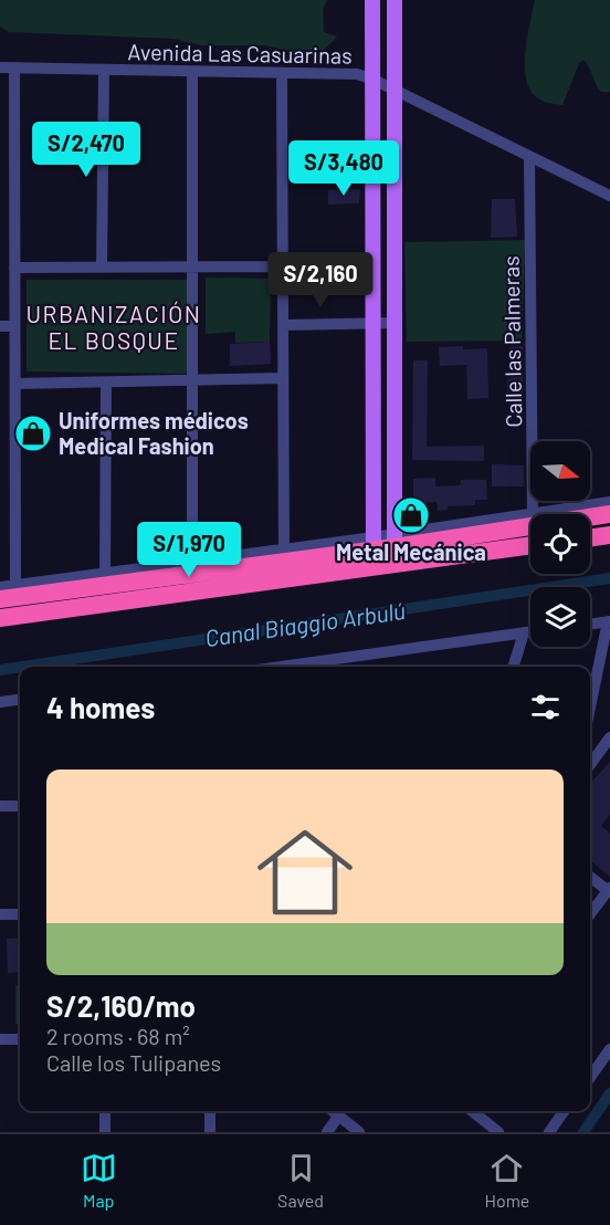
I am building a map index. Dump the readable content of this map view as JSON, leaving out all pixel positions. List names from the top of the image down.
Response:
{
  "streets": {
    "street": ["Avenida Las Casuarinas", "Calle las Palmeras"]
  },
  "crossings": [
    ["Avenida Las Casuarinas", "Calle las Palmeras"]
  ],
  "districts": ["URBANIZACIÓN EL BOSQUE"],
  "water": ["Canal Biaggio Arbulú"],
  "places": {
    "shop": ["Uniformes médicos Medical Fashion", "Metal Mecánica"]
  },
  "north": "right",
  "page": {
    "price": [
      "S/2,470",
      "S/3,480",
      "S/2,160",
      "S/1,970"
    ],
    "heading": "4 homes",
    "list": [
      {
        "name": "S/2,160/mo",
        "note": "2 rooms · 68 m² · Calle los Tulipanes"
      }
    ],
    "tabs": ["Map", "Saved", "Home"]
  }
}
